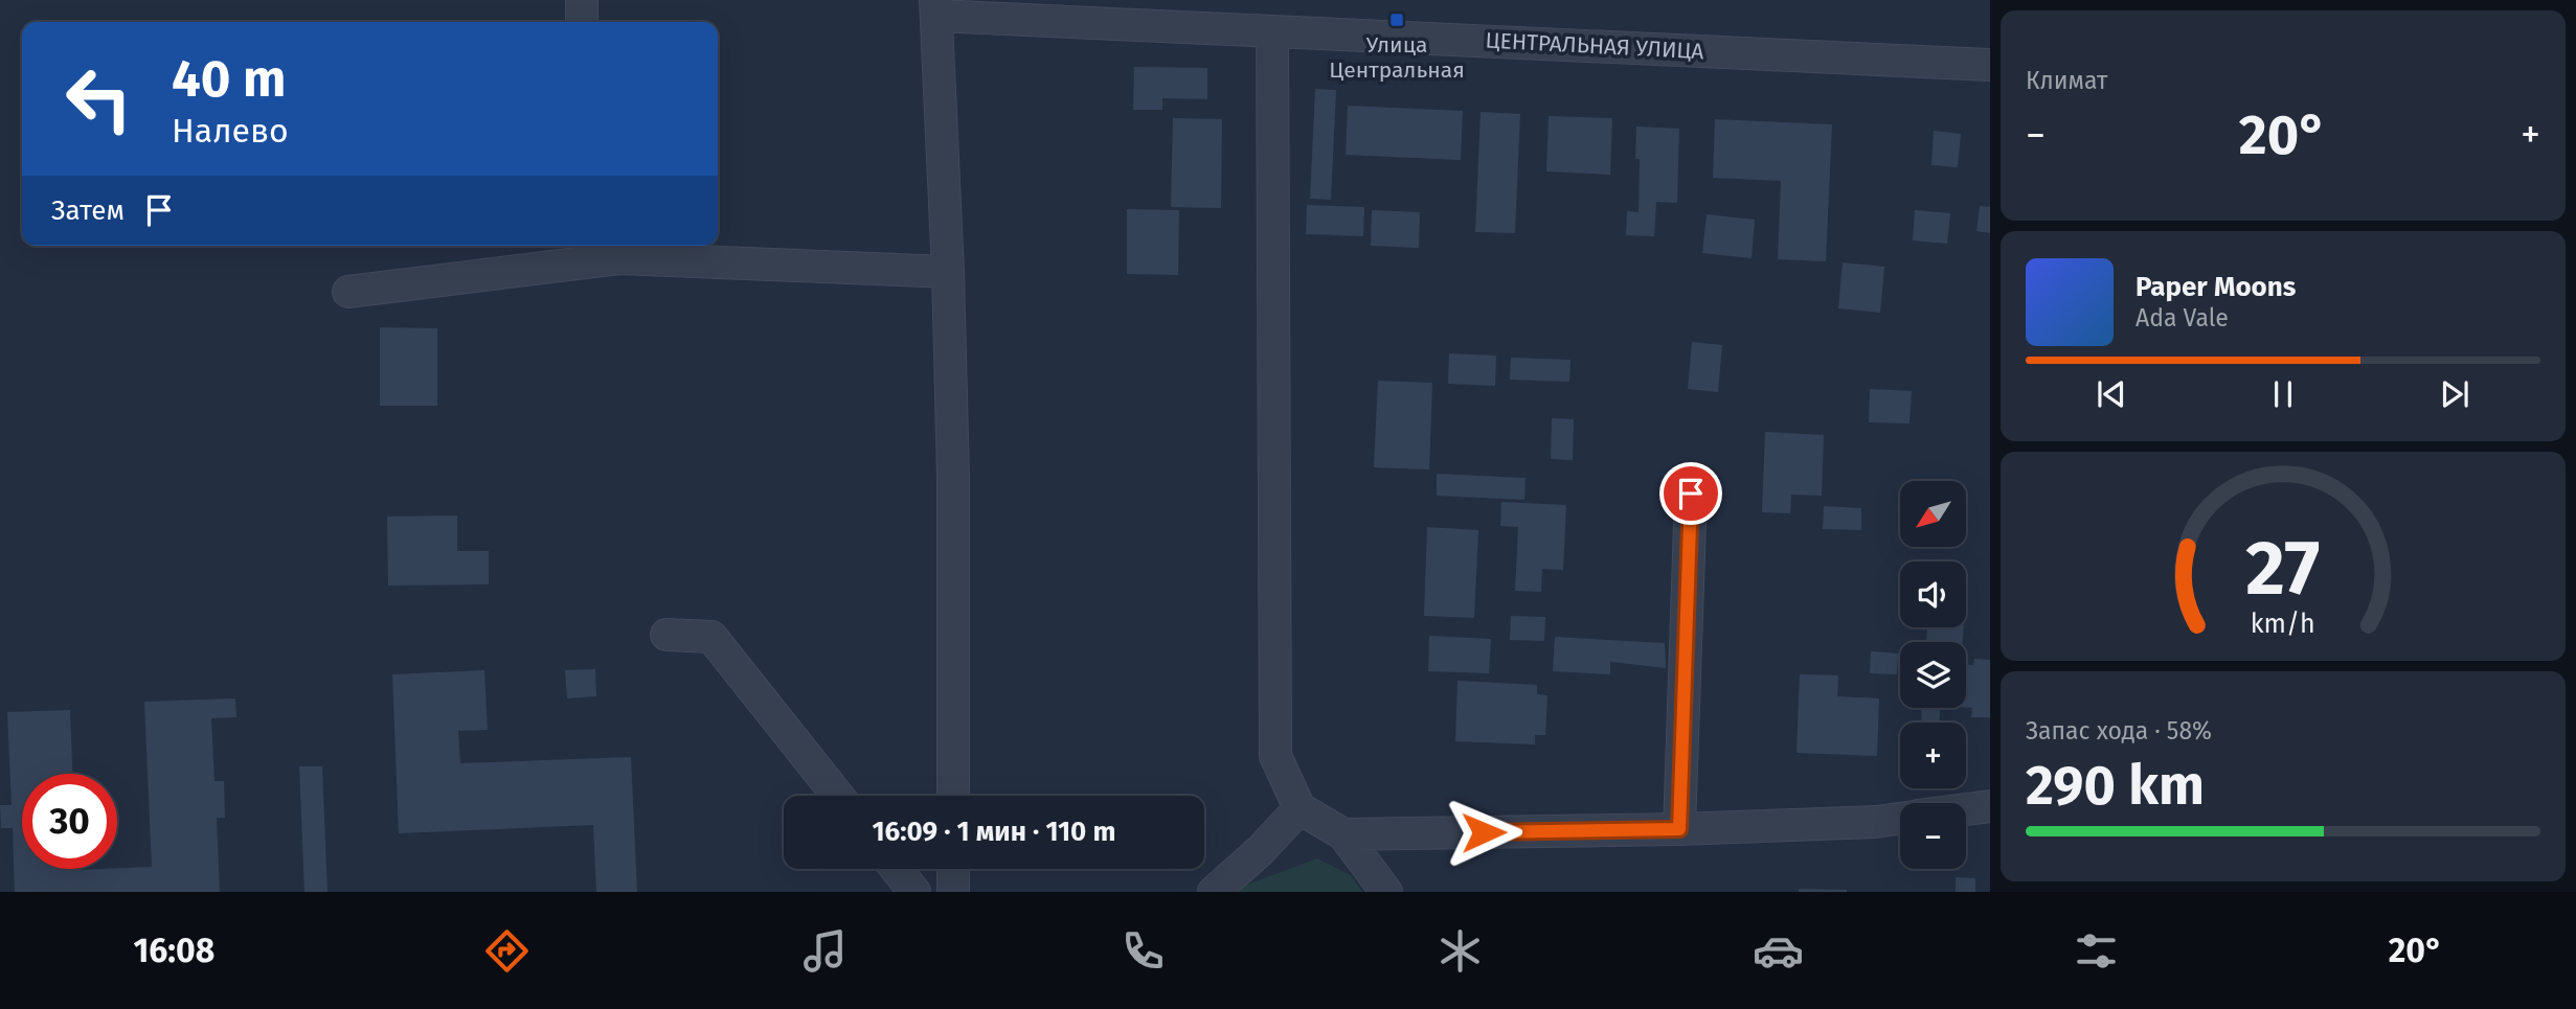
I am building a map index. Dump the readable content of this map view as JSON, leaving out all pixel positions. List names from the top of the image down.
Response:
{
  "streets": {
    "street": ["ЦЕНТРАЛЬНАЯ УЛИЦА"]
  },
  "places": {
    "transit": ["Улица Центральная"]
  },
  "north": "bottom left",
  "page": {
    "tile": [
      "Климат",
      ["Запас хода · 58%", "290 km"]
    ],
    "turn": ["40 m", "Налево"],
    "heat": ["−", "20°", "+"],
    "then": "Затем",
    "song": ["Paper Moons", "Ada Vale"],
    "map_buttons": ["+", "−"],
    "limit": "30",
    "trip": "16:09 · 1 мин · 110 m",
    "tabs": ["16:08", "20°"],
    "gauge": ["27", "km/h"]
  }
}
